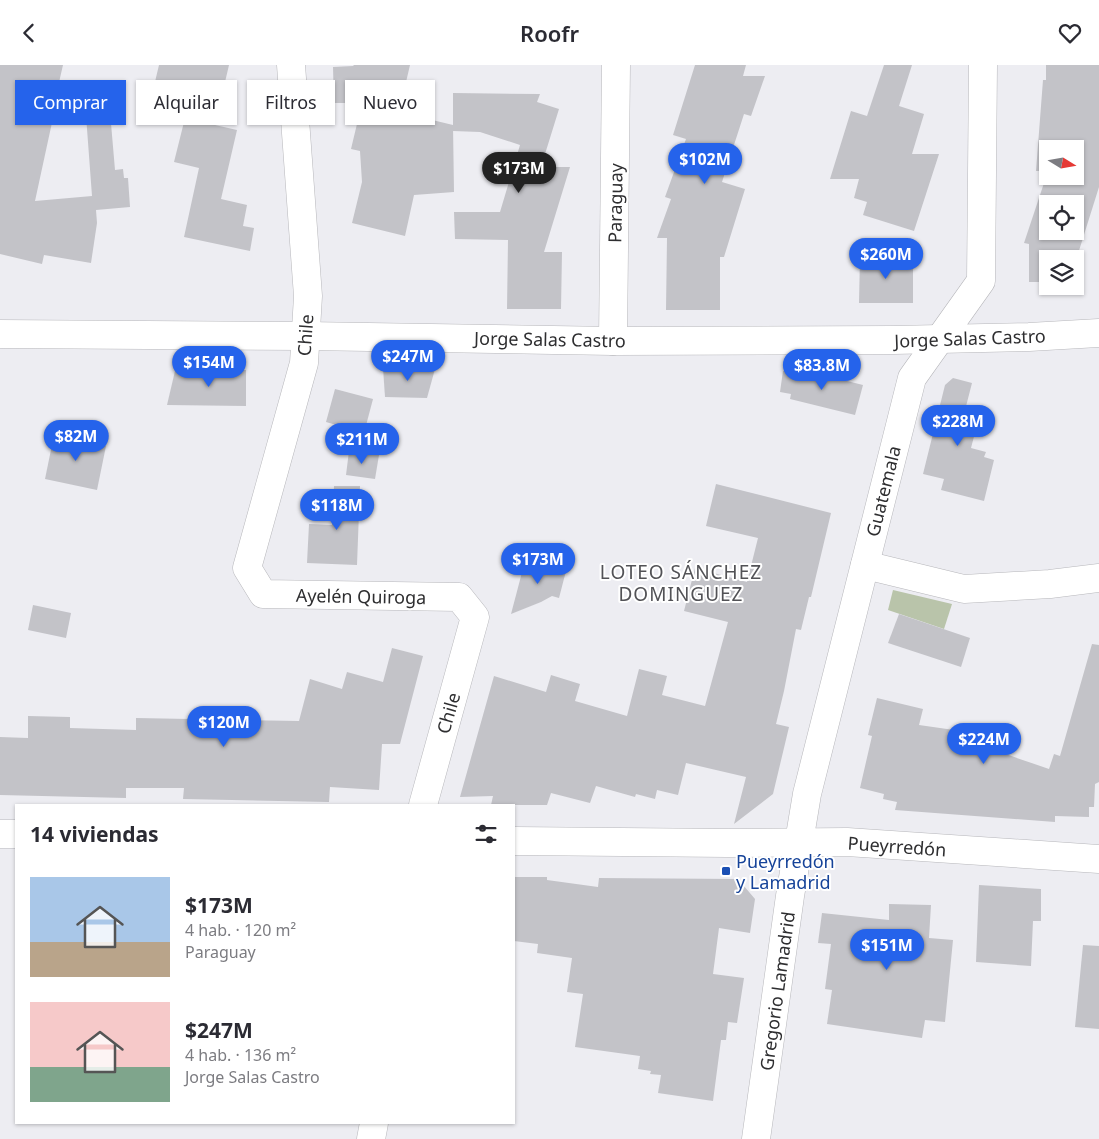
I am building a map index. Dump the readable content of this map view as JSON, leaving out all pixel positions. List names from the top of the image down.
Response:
{
  "streets": {
    "street": [
      "Paraguay",
      "Chile",
      "Jorge Salas Castro",
      "Guatemala",
      "Ayelén Quiroga",
      "Pueyrredón",
      "Gregorio Lamadrid"
    ]
  },
  "crossings": [
    ["Paraguay", "Jorge Salas Castro"],
    ["Chile", "Jorge Salas Castro"],
    ["Chile", "Ayelén Quiroga"],
    ["Jorge Salas Castro", "Guatemala"],
    ["Guatemala", "Pueyrredón"],
    ["Guatemala", "Gregorio Lamadrid"],
    ["Pueyrredón", "Gregorio Lamadrid"]
  ],
  "districts": ["LOTEO SÁNCHEZ DOMINGUEZ"],
  "places": {
    "transit": ["Pueyrredón y Lamadrid"]
  },
  "north": "right",
  "page": {
    "header": "Roofr",
    "chip": [
      "Comprar",
      "Alquilar",
      "Filtros",
      "Nuevo"
    ],
    "price": [
      "$102M",
      "$173M",
      "$260M",
      "$247M",
      "$154M",
      "$83.8M",
      "$228M",
      "$82M",
      "$211M",
      "$118M",
      "$173M",
      "$120M",
      "$224M",
      "$151M"
    ],
    "heading": "14 viviendas",
    "list": [
      {
        "name": "$173M",
        "note": "4 hab. · 120 m² · Paraguay"
      },
      {
        "name": "$247M",
        "note": "4 hab. · 136 m² · Jorge Salas Castro"
      }
    ]
  }
}
